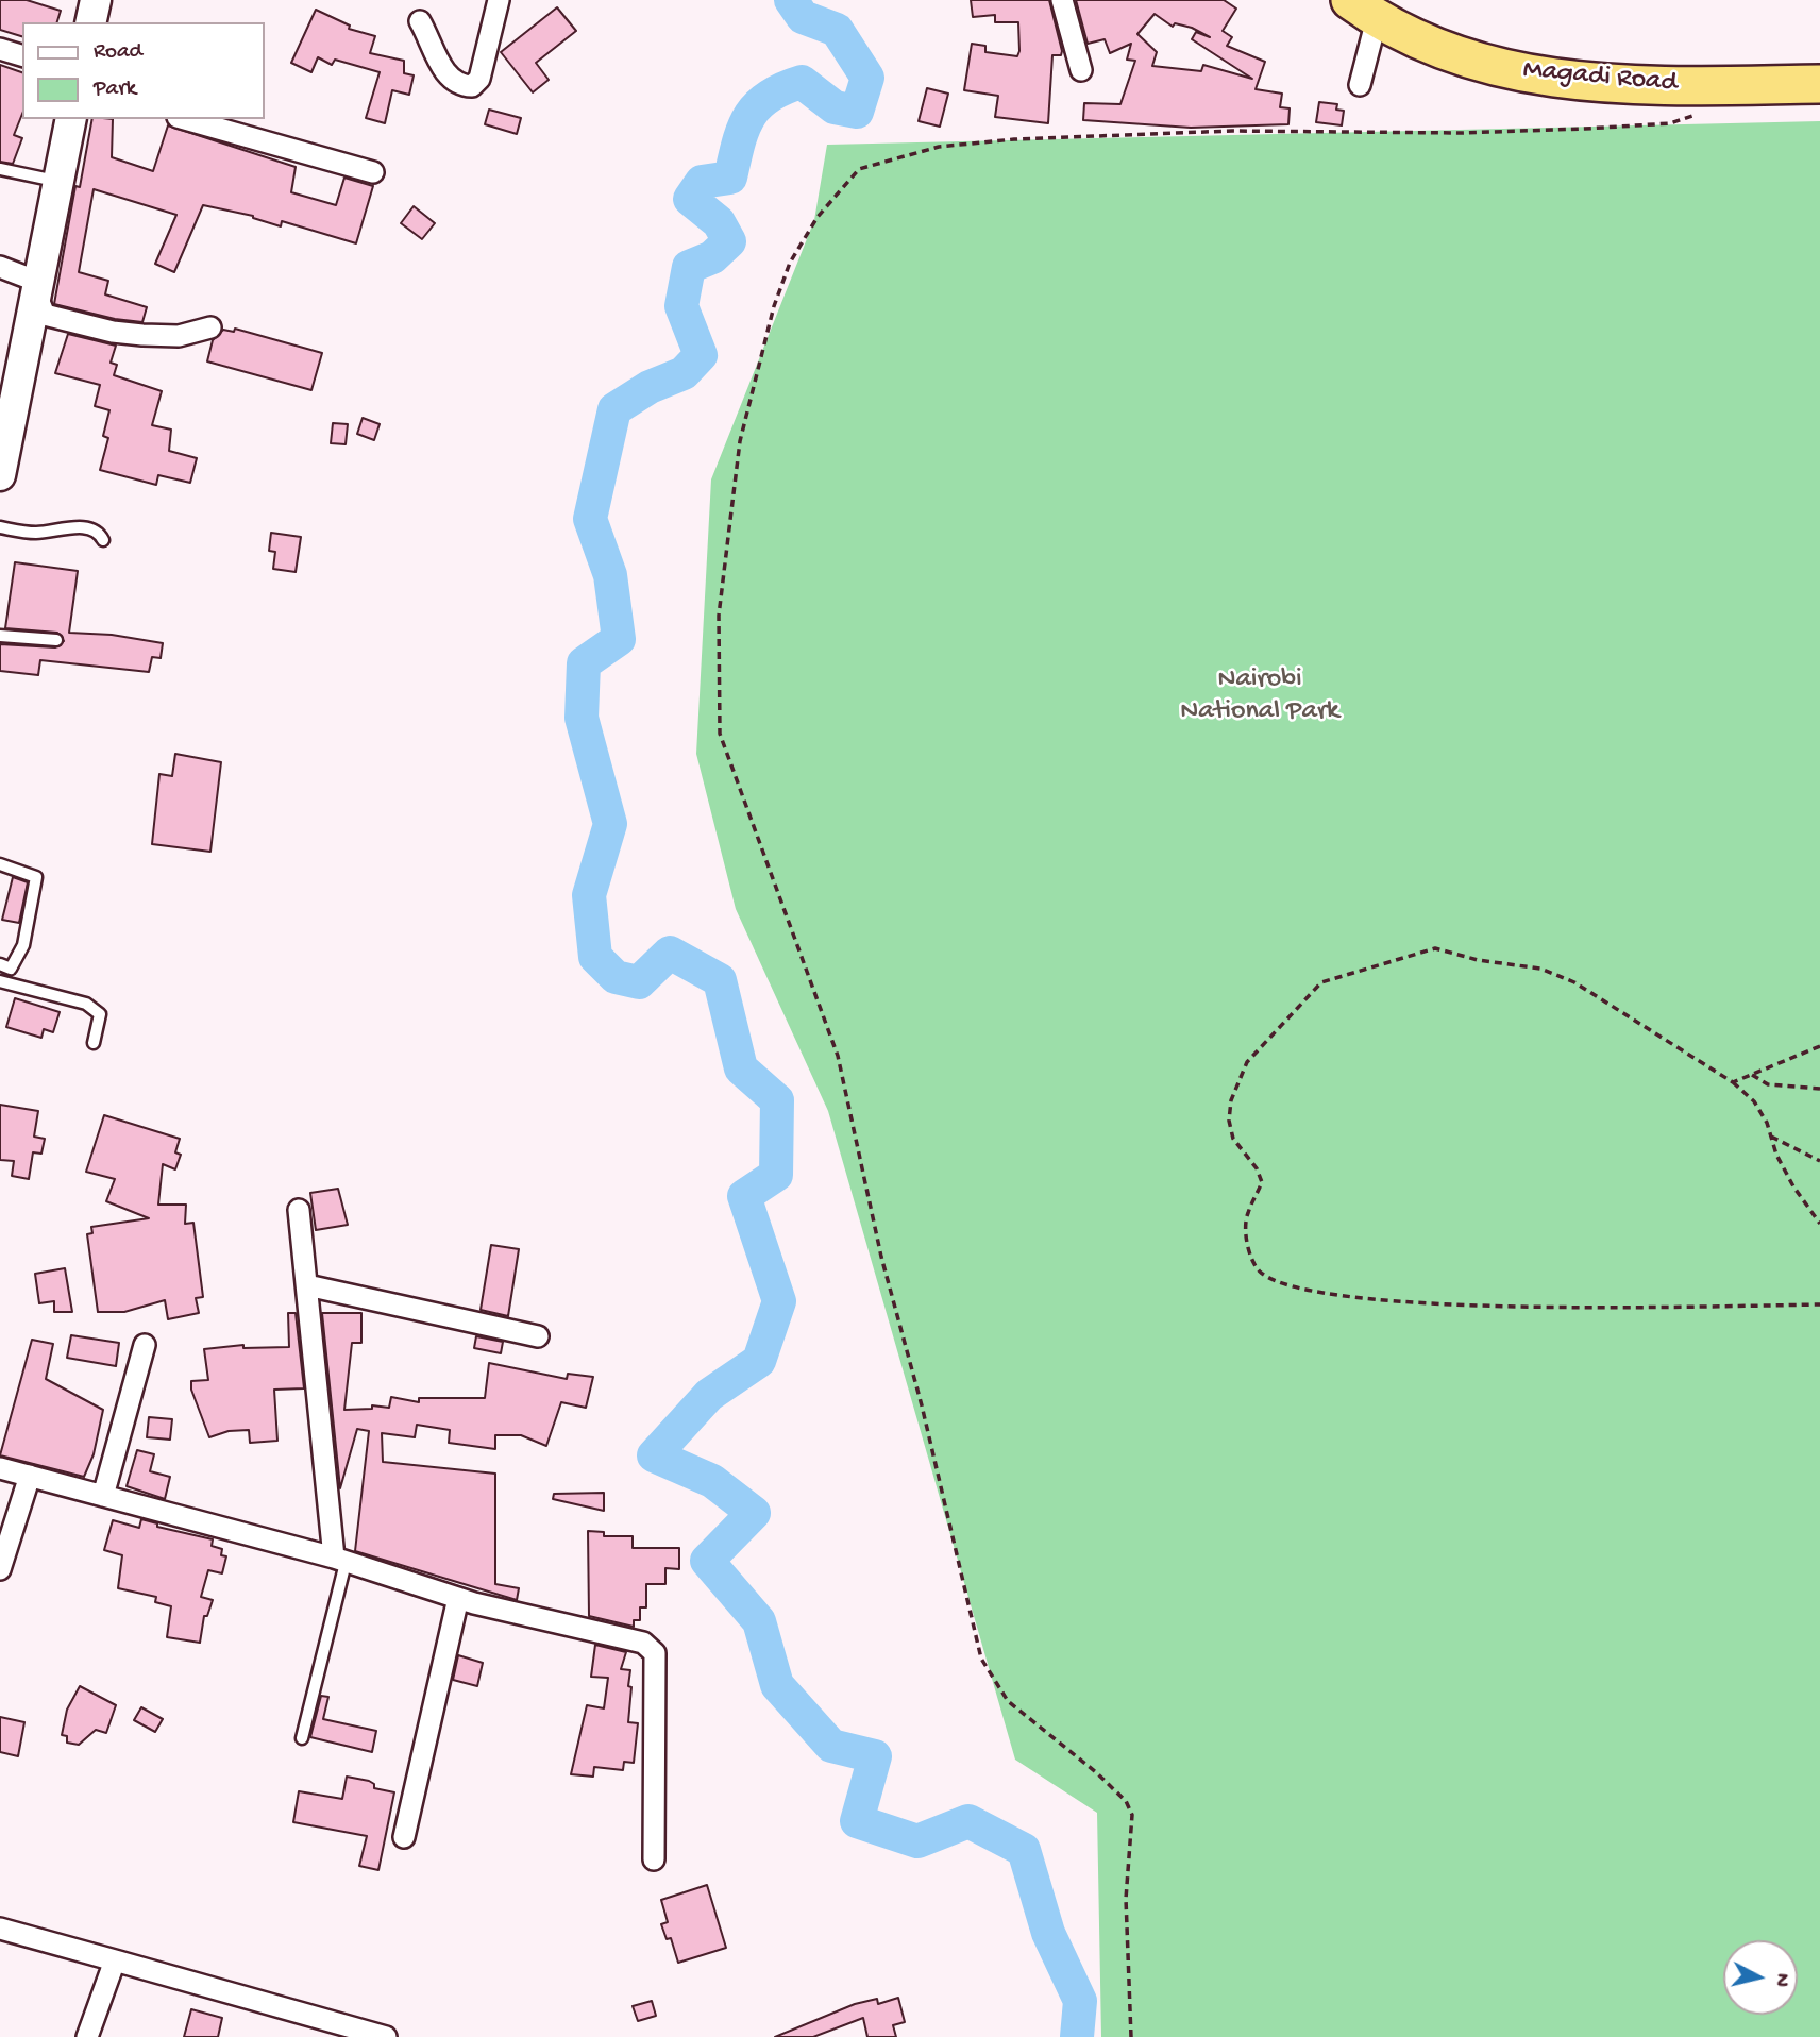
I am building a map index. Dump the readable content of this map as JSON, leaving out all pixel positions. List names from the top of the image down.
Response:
{
  "streets": {
    "highway": ["Magadi Road"]
  },
  "parks": ["Nairobi National Park"],
  "legend": ["Road", "Park"],
  "north": "right"
}
